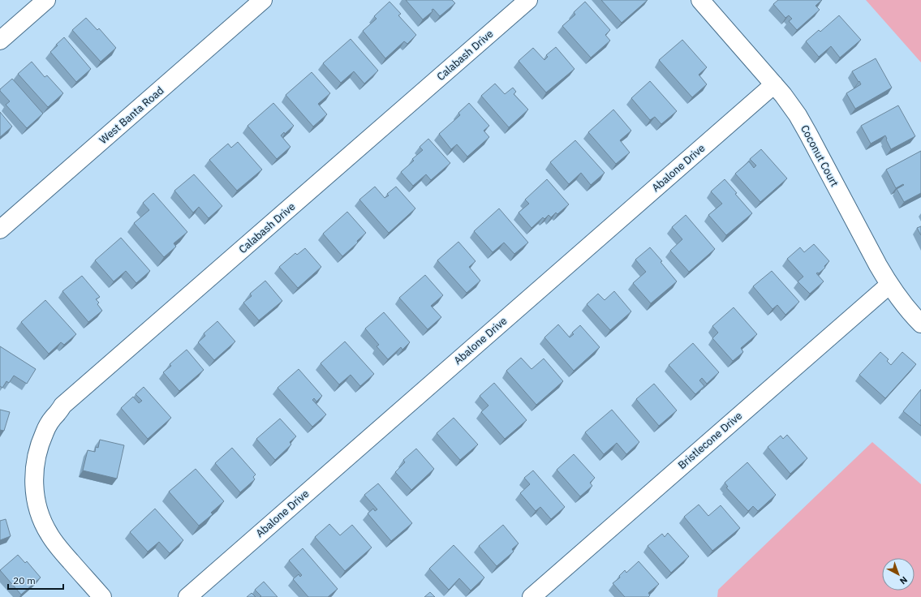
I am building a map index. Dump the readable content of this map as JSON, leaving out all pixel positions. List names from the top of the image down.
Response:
{
  "streets": {
    "street": [
      "Calabash Drive",
      "West Banta Road",
      "Coconut Court",
      "Abalone Drive",
      "Bristlecone Drive"
    ]
  },
  "crossings": [
    ["Coconut Court", "Abalone Drive"],
    ["Coconut Court", "Bristlecone Drive"]
  ],
  "scale_bar": "20 m",
  "north": "bottom right"
}
